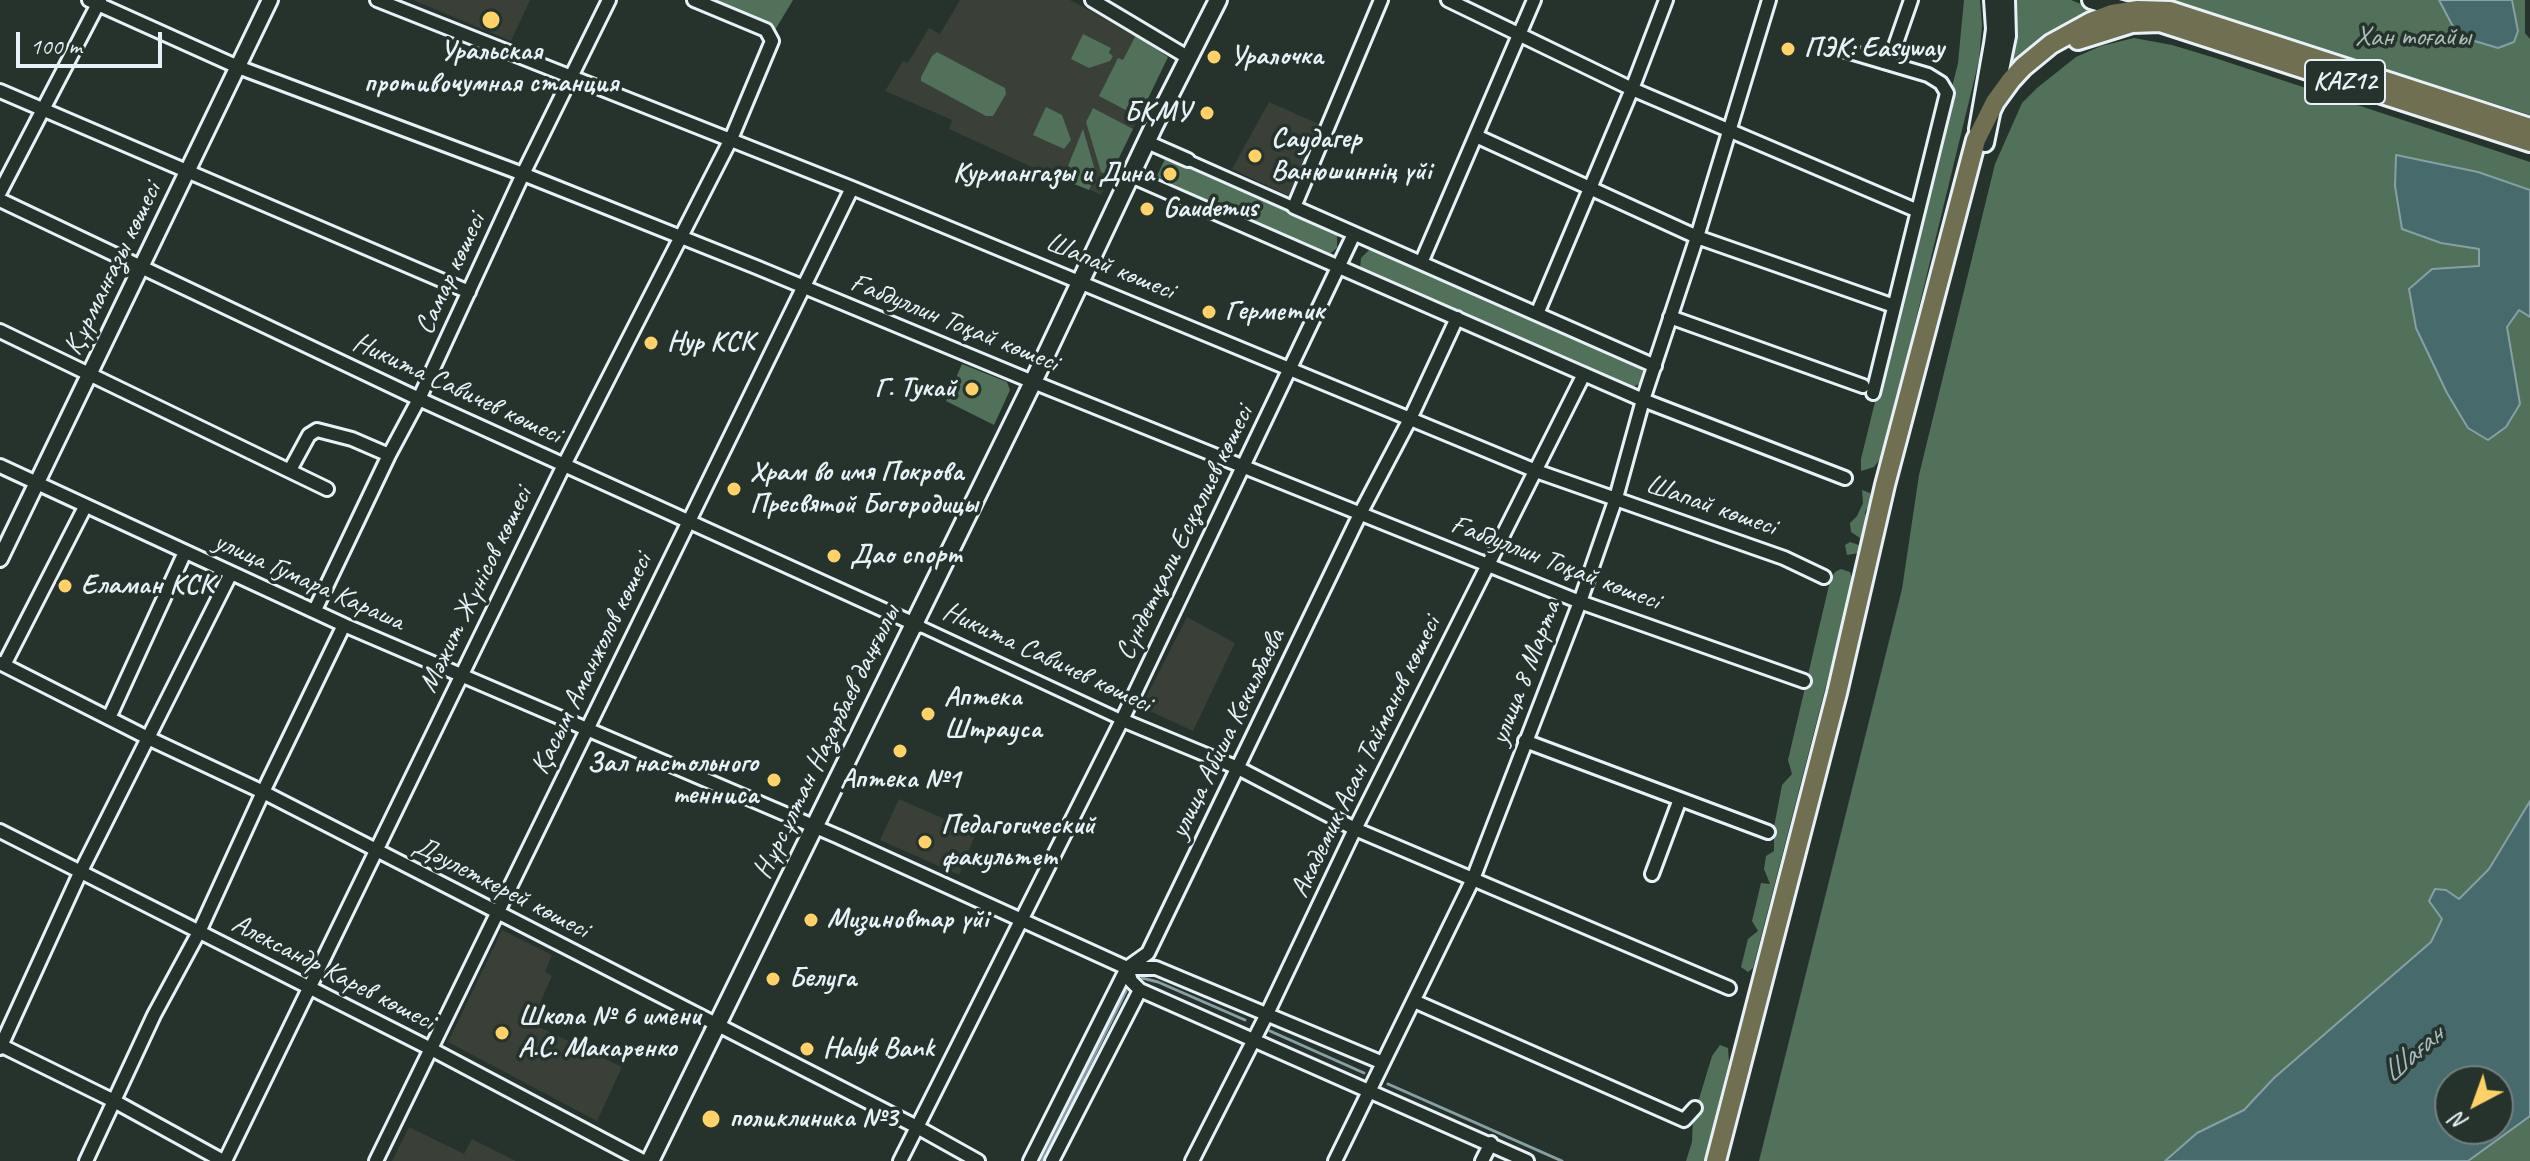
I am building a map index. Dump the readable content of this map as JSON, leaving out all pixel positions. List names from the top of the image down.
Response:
{
  "streets": {
    "main road": ["KAZ12", "Нұрсұлтан Назарбаев даңғылы"],
    "street": [
      "Шапай көшесі",
      "Құрманғазы көшесі",
      "Самар көшесі",
      "Ғабдуллин Тоқай көшесі",
      "Никита Савичев көшесі",
      "Сүндетқали Есқалиев көшесі",
      "улица Гумара Караша",
      "Мәжит Жүнісов көшесі",
      "Қасым Аманжолов көшесі",
      "улица 8 Марта",
      "улица Абиша Кекилбаева",
      "Академик Асан Тайманов көшесі",
      "Дәулеткерей көшесі",
      "Александр Карев көшесі"
    ]
  },
  "crossings": [
    ["Шапай көшесі", "Самар көшесі"],
    ["Шапай көшесі", "Сүндетқали Есқалиев көшесі"],
    ["Шапай көшесі", "Мәжит Жүнісов көшесі"],
    ["Шапай көшесі", "Қасым Аманжолов көшесі"],
    ["Шапай көшесі", "улица 8 Марта"],
    ["Шапай көшесі", "улица Абиша Кекилбаева"],
    ["Шапай көшесі", "Нұрсұлтан Назарбаев даңғылы"],
    ["Шапай көшесі", "Академик Асан Тайманов көшесі"],
    ["Құрманғазы көшесі", "Ғабдуллин Тоқай көшесі"],
    ["Құрманғазы көшесі", "Никита Савичев көшесі"],
    ["Құрманғазы көшесі", "улица Гумара Караша"],
    ["Самар көшесі", "Ғабдуллин Тоқай көшесі"],
    ["Самар көшесі", "Никита Савичев көшесі"],
    ["Самар көшесі", "улица Гумара Караша"],
    ["Ғабдуллин Тоқай көшесі", "Сүндетқали Есқалиев көшесі"],
    ["Ғабдуллин Тоқай көшесі", "Мәжит Жүнісов көшесі"],
    ["Ғабдуллин Тоқай көшесі", "Қасым Аманжолов көшесі"],
    ["Ғабдуллин Тоқай көшесі", "улица 8 Марта"],
    ["Ғабдуллин Тоқай көшесі", "улица Абиша Кекилбаева"],
    ["Ғабдуллин Тоқай көшесі", "Нұрсұлтан Назарбаев даңғылы"],
    ["Ғабдуллин Тоқай көшесі", "Академик Асан Тайманов көшесі"],
    ["Никита Савичев көшесі", "Сүндетқали Есқалиев көшесі"],
    ["Никита Савичев көшесі", "Мәжит Жүнісов көшесі"],
    ["Никита Савичев көшесі", "Қасым Аманжолов көшесі"],
    ["Никита Савичев көшесі", "улица 8 Марта"],
    ["Никита Савичев көшесі", "улица Абиша Кекилбаева"],
    ["Никита Савичев көшесі", "Нұрсұлтан Назарбаев даңғылы"],
    ["Никита Савичев көшесі", "Академик Асан Тайманов көшесі"],
    ["Сүндетқали Есқалиев көшесі", "улица Гумара Караша"],
    ["Сүндетқали Есқалиев көшесі", "Дәулеткерей көшесі"],
    ["улица Гумара Караша", "Мәжит Жүнісов көшесі"],
    ["улица Гумара Караша", "Қасым Аманжолов көшесі"],
    ["улица Гумара Караша", "улица 8 Марта"],
    ["улица Гумара Караша", "улица Абиша Кекилбаева"],
    ["улица Гумара Караша", "Нұрсұлтан Назарбаев даңғылы"],
    ["улица Гумара Караша", "Академик Асан Тайманов көшесі"],
    ["Мәжит Жүнісов көшесі", "Дәулеткерей көшесі"],
    ["Мәжит Жүнісов көшесі", "Александр Карев көшесі"],
    ["Қасым Аманжолов көшесі", "Дәулеткерей көшесі"],
    ["Қасым Аманжолов көшесі", "Александр Карев көшесі"],
    ["Нұрсұлтан Назарбаев даңғылы", "Дәулеткерей көшесі"]
  ],
  "water": ["Шаған"],
  "parks": ["Хан тоғайы"],
  "places": [
    "Уральская противочумная станция",
    "ПЭК: Easyway",
    "Уралочка",
    "БҚМУ",
    "Саудагер Ванюшиннің үйі",
    "Курмангазы и Дина",
    "Gaudemus",
    "Герметик",
    "Нур КСК",
    "Г. Тукай",
    "Храм во имя Покрова Пресвятой Богородицы",
    "Дао спорт",
    "Еламан КСК",
    "Аптека Штрауса",
    "Аптека №1",
    "Зал настольного тенниса",
    "Педагогический факультет",
    "Мизиновтар үйі",
    "Белуга",
    "Школа № 6 имени А.С. Макаренко",
    "Halyk Bank",
    "поликлиника №3"
  ],
  "scale_bar": "100 m",
  "north": "bottom left"
}
